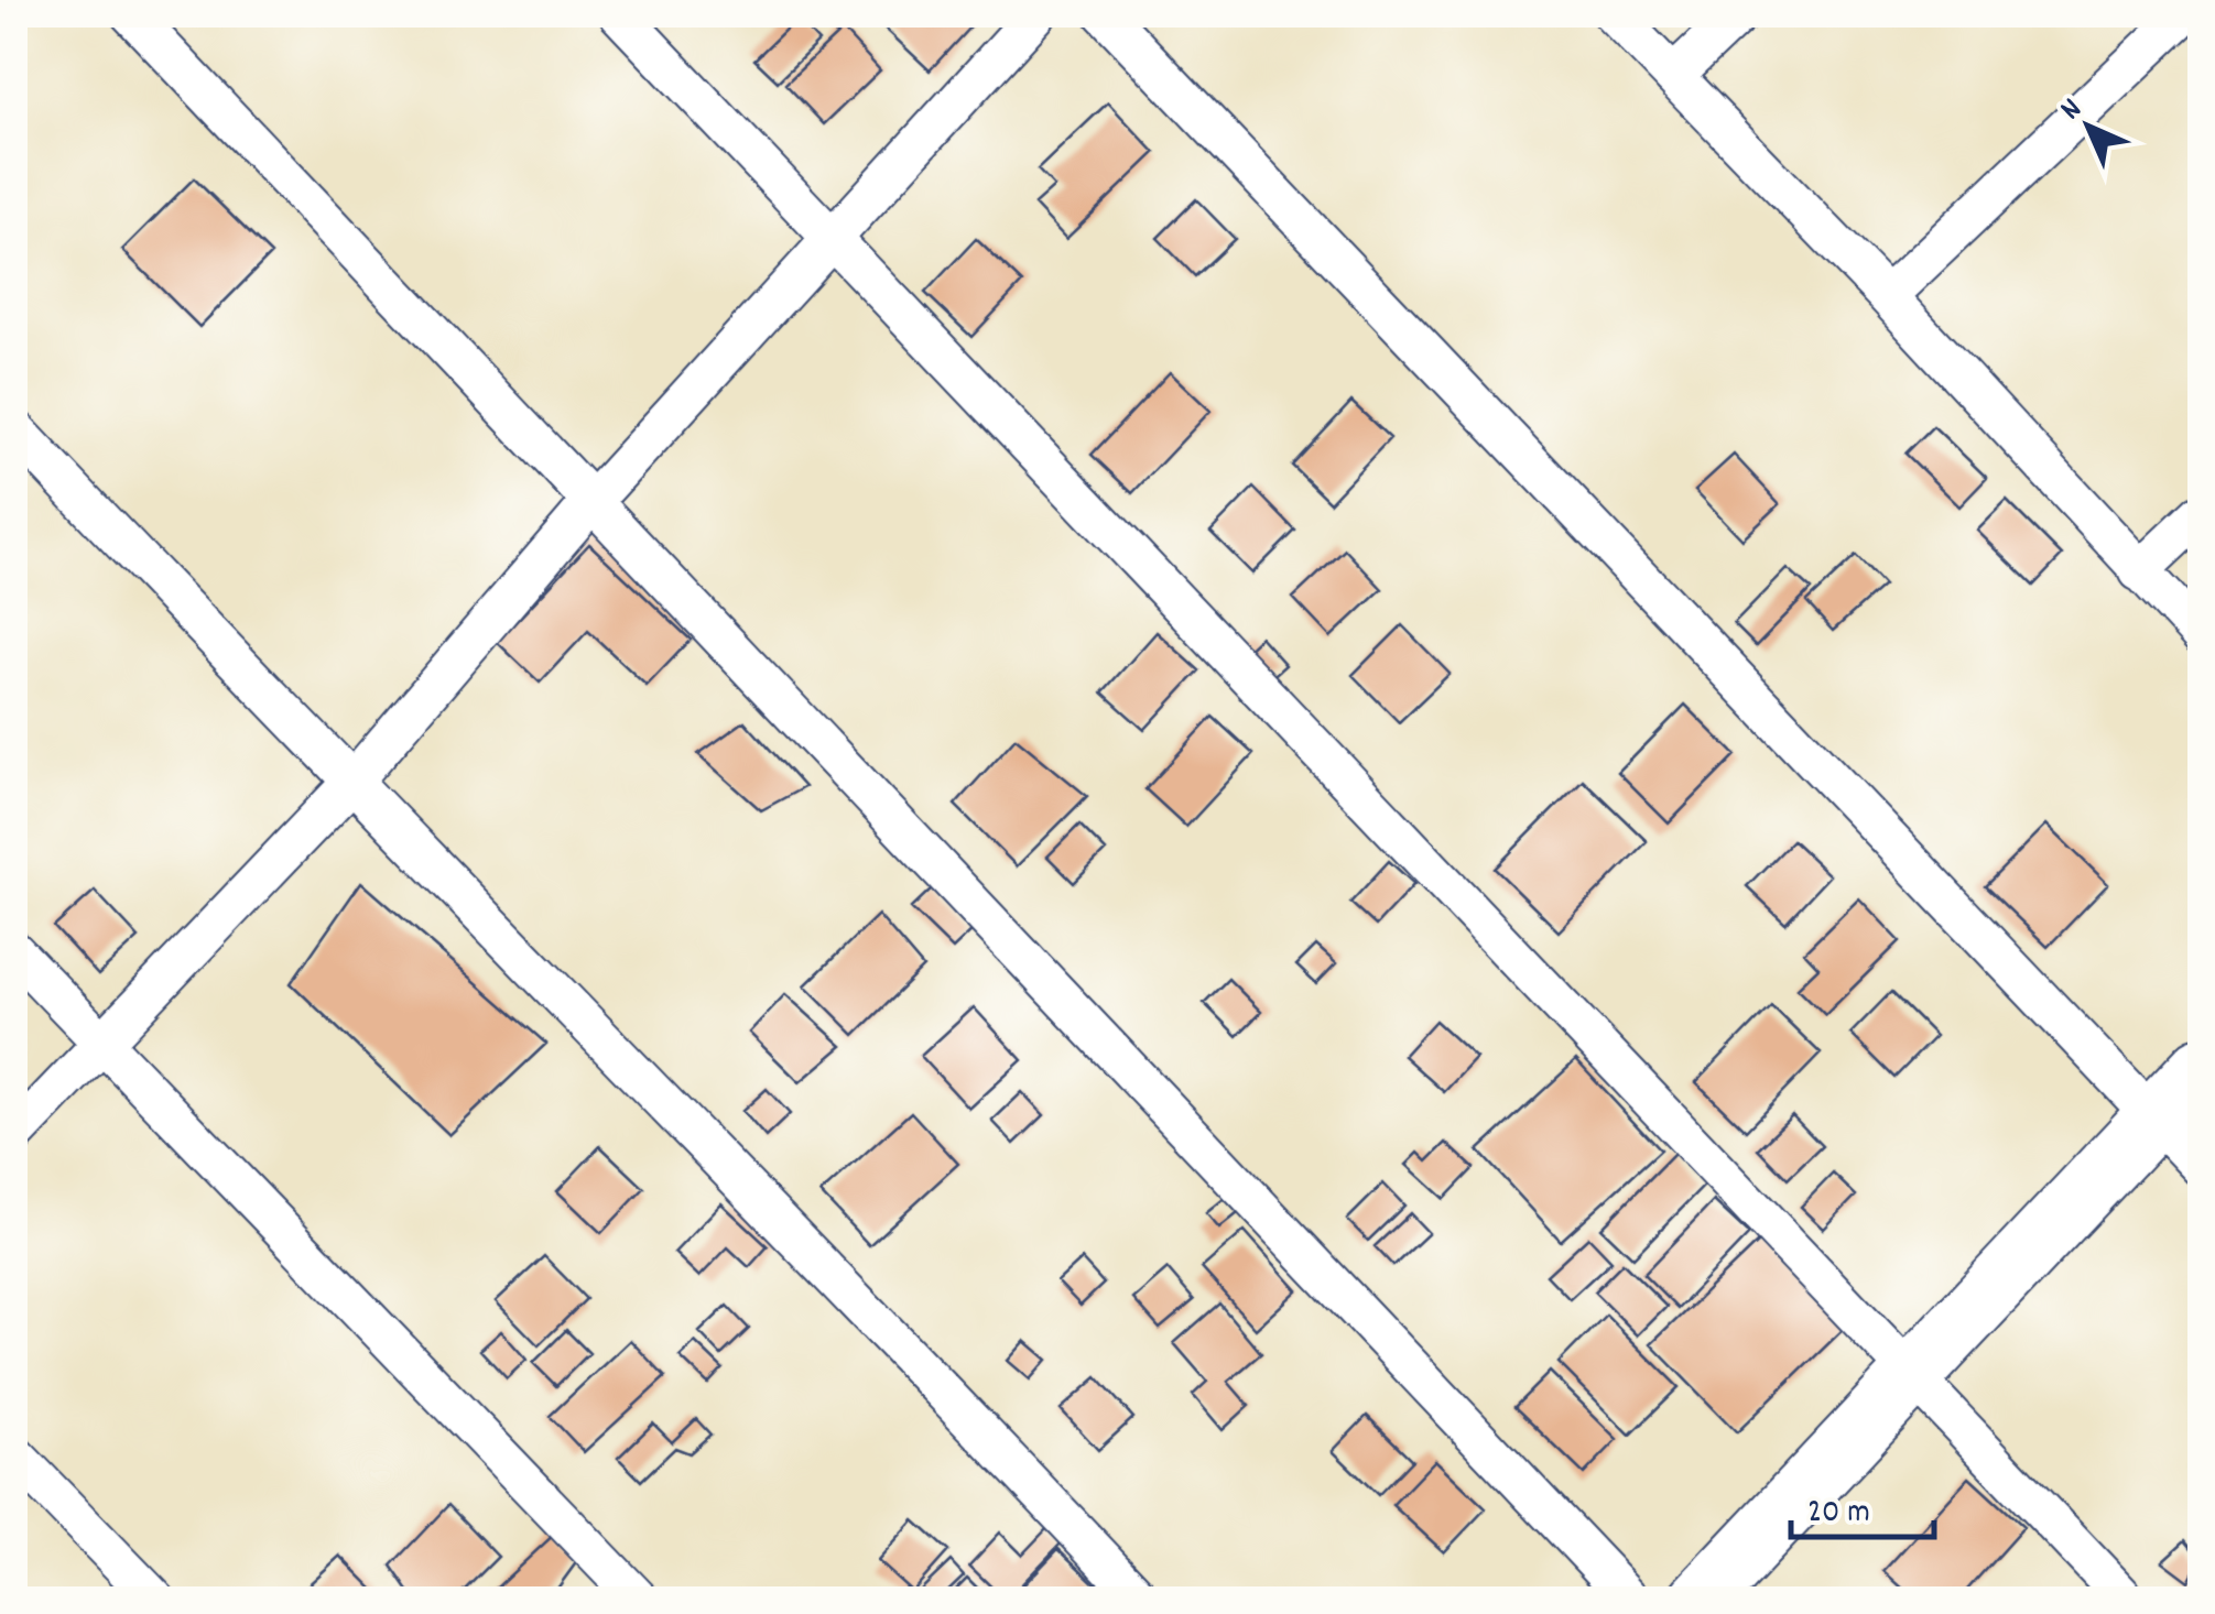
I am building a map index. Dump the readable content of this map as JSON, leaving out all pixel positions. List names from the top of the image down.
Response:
{
  "scale_bar": "20 m",
  "north": "top left"
}
